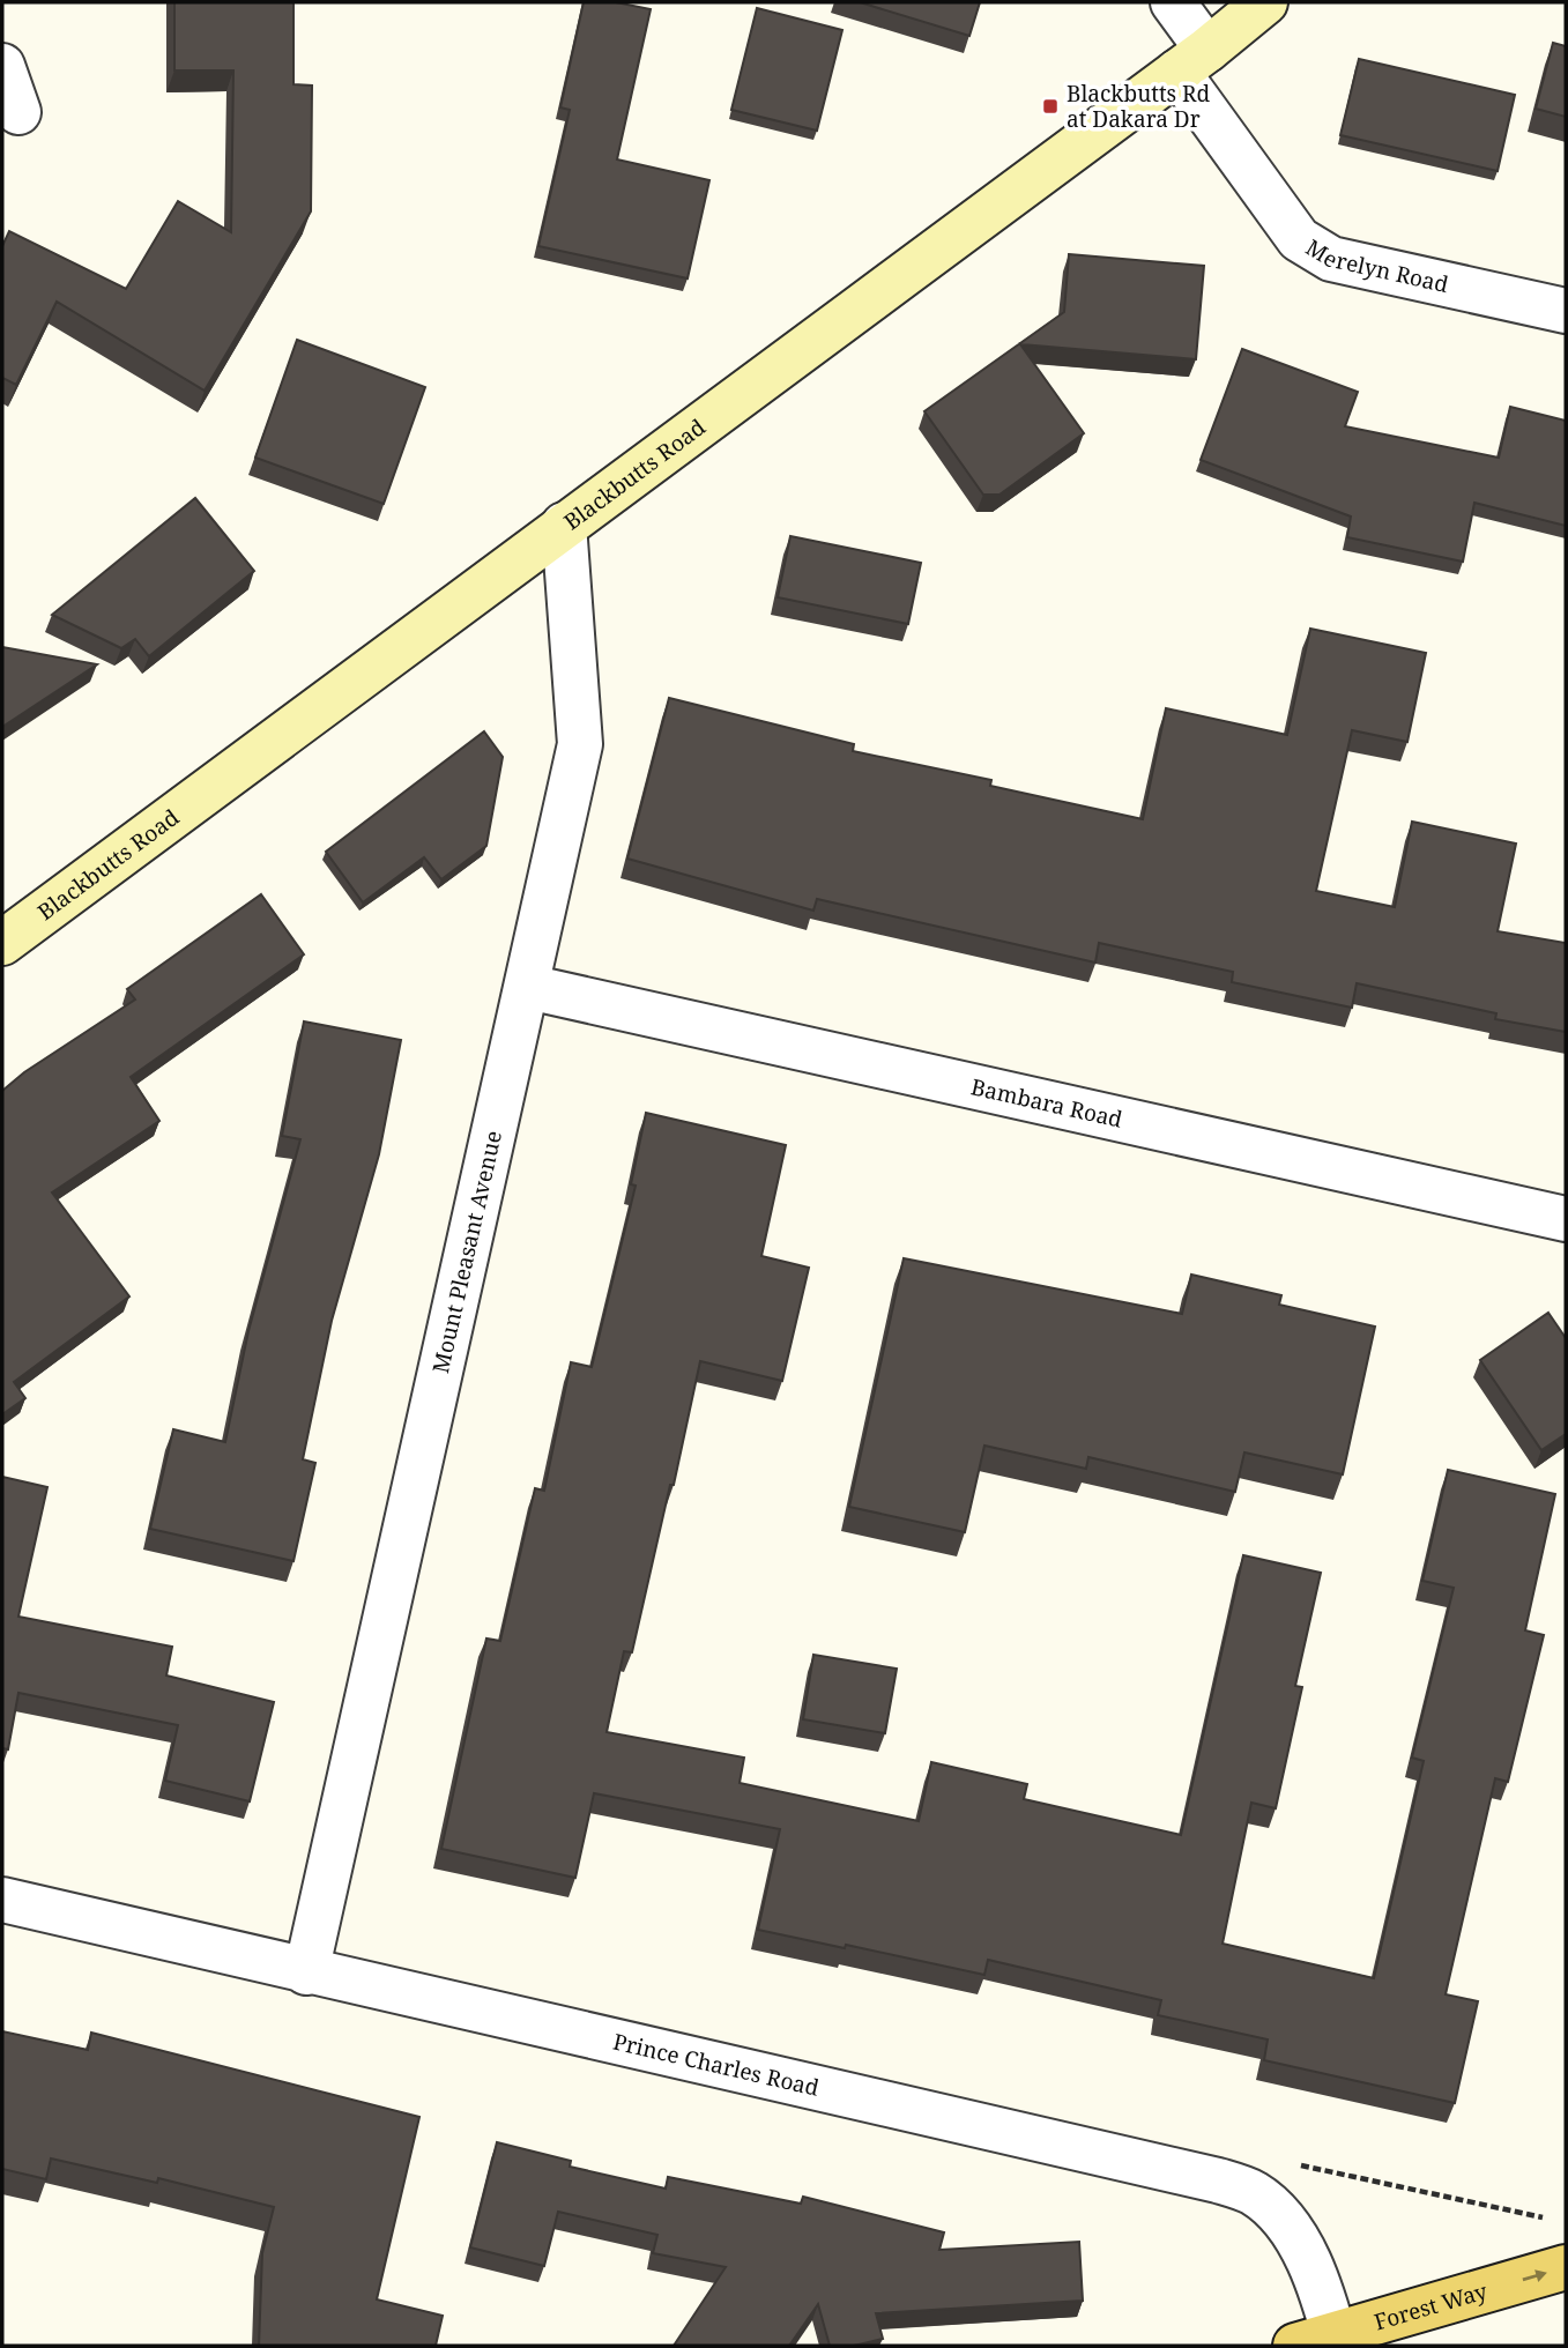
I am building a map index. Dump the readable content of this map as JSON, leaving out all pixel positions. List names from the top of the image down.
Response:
{
  "streets": {
    "main road": ["Forest Way"],
    "street": [
      "Merelyn Road",
      "Blackbutts Road",
      "Bambara Road",
      "Mount Pleasant Avenue",
      "Prince Charles Road"
    ]
  },
  "crossings": [
    ["Merelyn Road", "Blackbutts Road"],
    ["Blackbutts Road", "Mount Pleasant Avenue"],
    ["Bambara Road", "Mount Pleasant Avenue"],
    ["Mount Pleasant Avenue", "Prince Charles Road"],
    ["Prince Charles Road", "Forest Way"]
  ],
  "one_way": ["Forest Way"],
  "places": {
    "transit": ["Blackbutts Rd at Dakara Dr"]
  }
}
